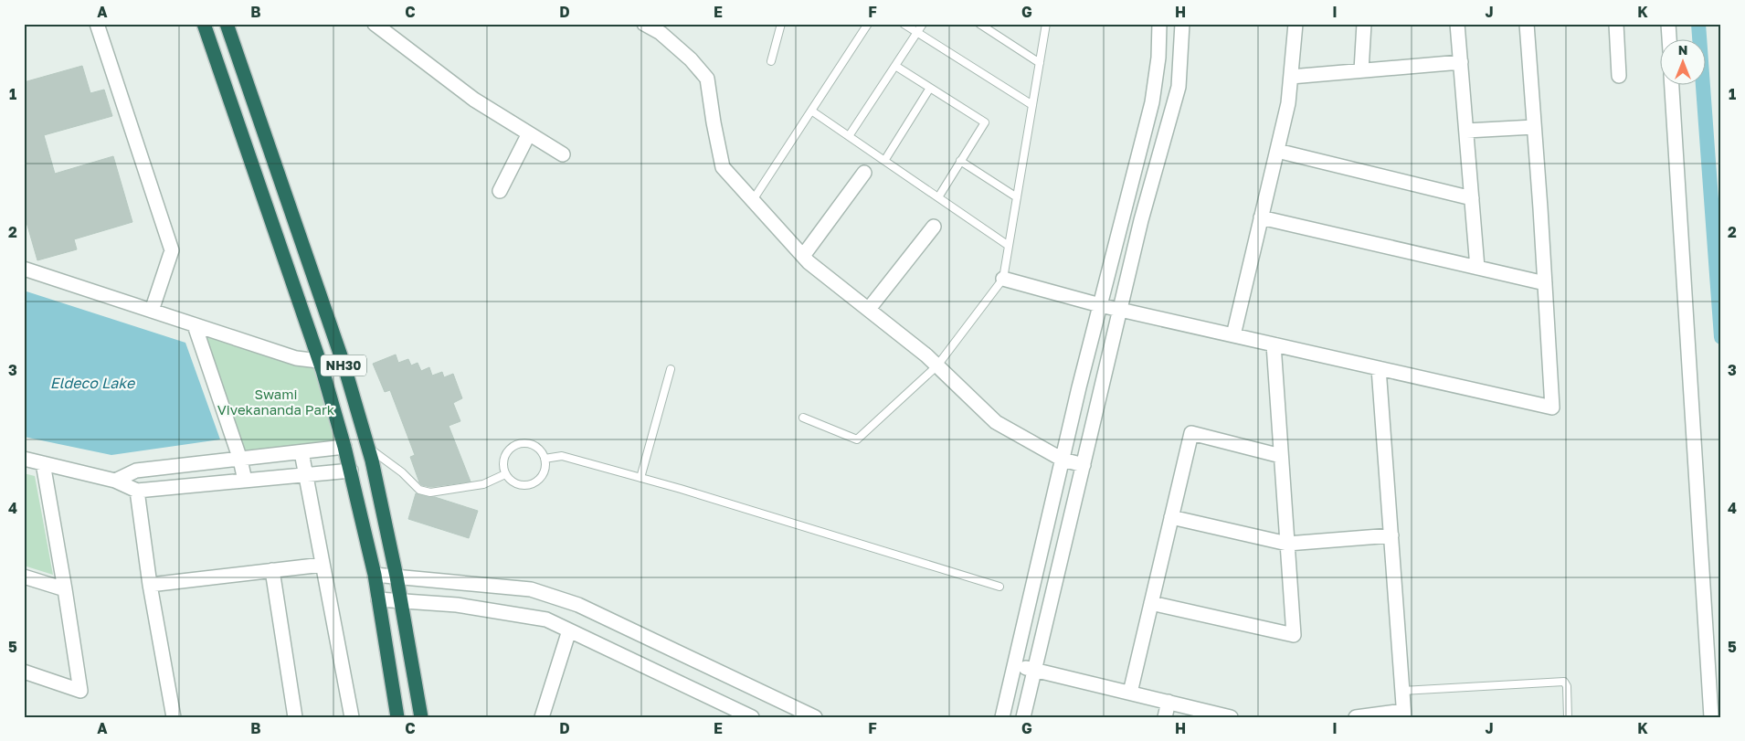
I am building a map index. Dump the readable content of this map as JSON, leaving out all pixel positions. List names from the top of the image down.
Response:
{
  "streets": {
    "highway": ["NH30"]
  },
  "water": ["Eldeco Lake"],
  "parks": ["Swami Vivekananda Park"],
  "north": "top",
  "grid": {
    "columns": [
      "A",
      "B",
      "C",
      "D",
      "E",
      "F",
      "G",
      "H",
      "I",
      "J",
      "K"
    ],
    "rows": [
      "1",
      "2",
      "3",
      "4",
      "5"
    ]
  }
}
